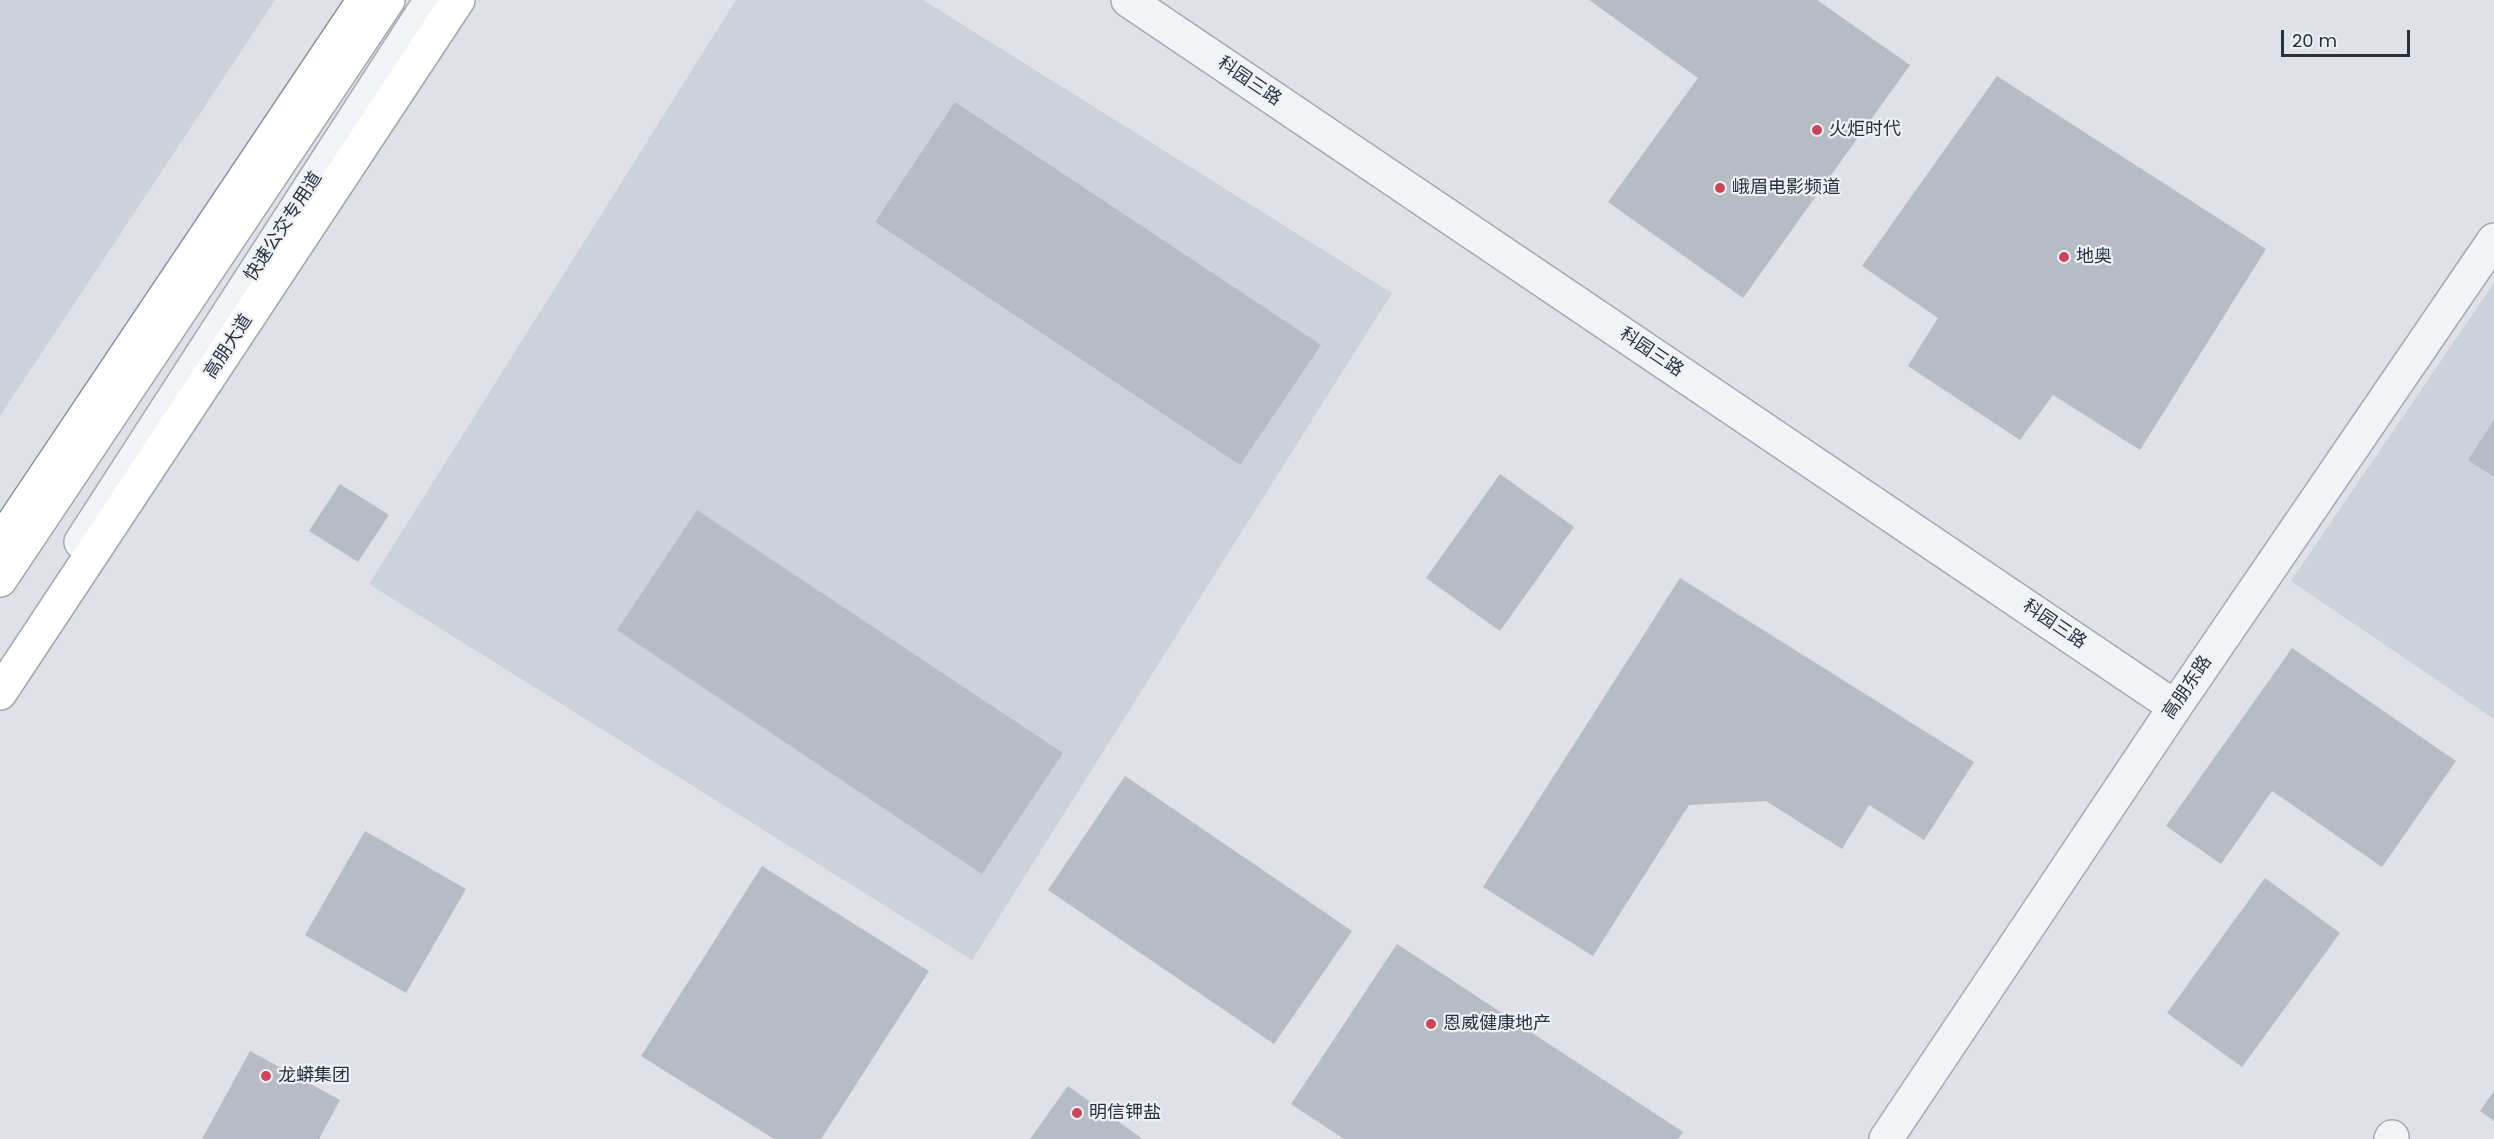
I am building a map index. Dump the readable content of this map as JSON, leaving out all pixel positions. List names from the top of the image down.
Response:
{
  "streets": {
    "main road": ["高朋大道"],
    "street": ["科园三路", "快速公交专用道", "高朋东路"]
  },
  "crossings": [
    ["科园三路", "高朋东路"]
  ],
  "places": [
    "火炬时代",
    "峨眉电影频道",
    "地奥",
    "恩威健康地产",
    "龙蟒集团",
    "明信钾盐"
  ],
  "scale_bar": "20 m"
}
